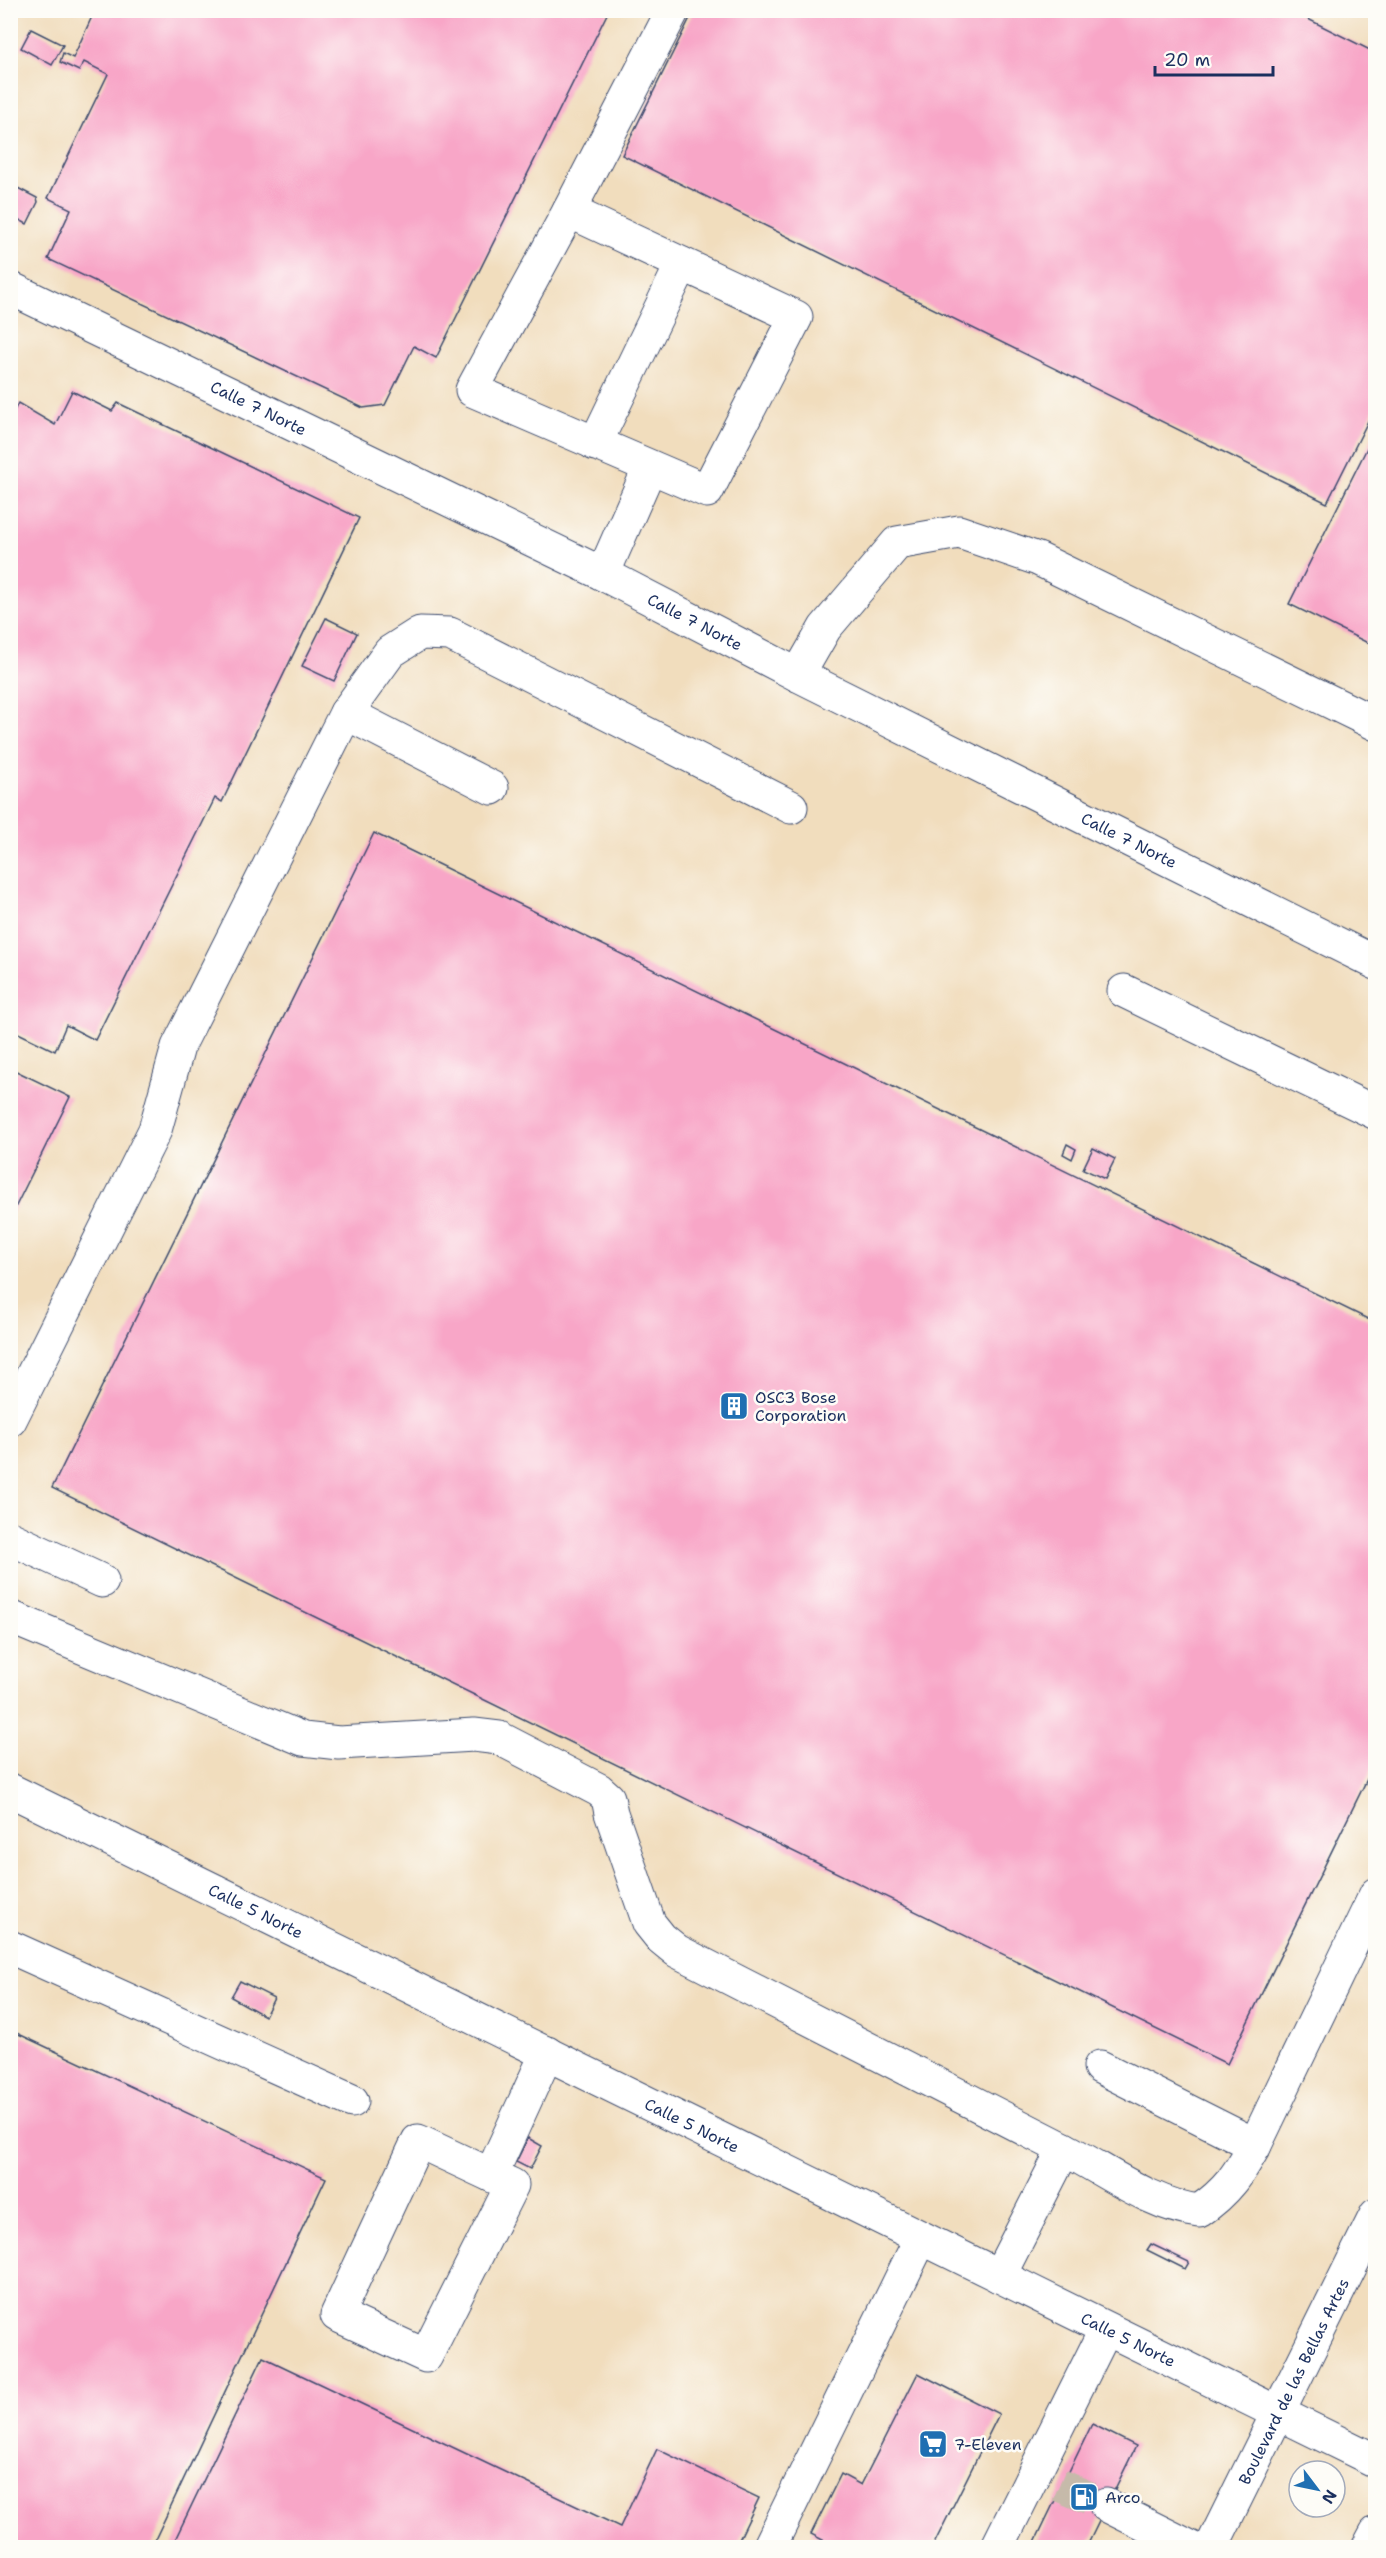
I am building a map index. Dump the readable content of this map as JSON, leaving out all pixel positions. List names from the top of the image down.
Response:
{
  "streets": {
    "street": ["Calle 7 Norte", "Calle 5 Norte", "Boulevard de las Bellas Artes"]
  },
  "crossings": [
    ["Calle 5 Norte", "Boulevard de las Bellas Artes"]
  ],
  "places": {
    "building": ["OSC3 Bose Corporation"],
    "supermarket": ["7-Eleven"],
    "fuel station": ["Arco"]
  },
  "scale_bar": "20 m",
  "north": "bottom right"
}
